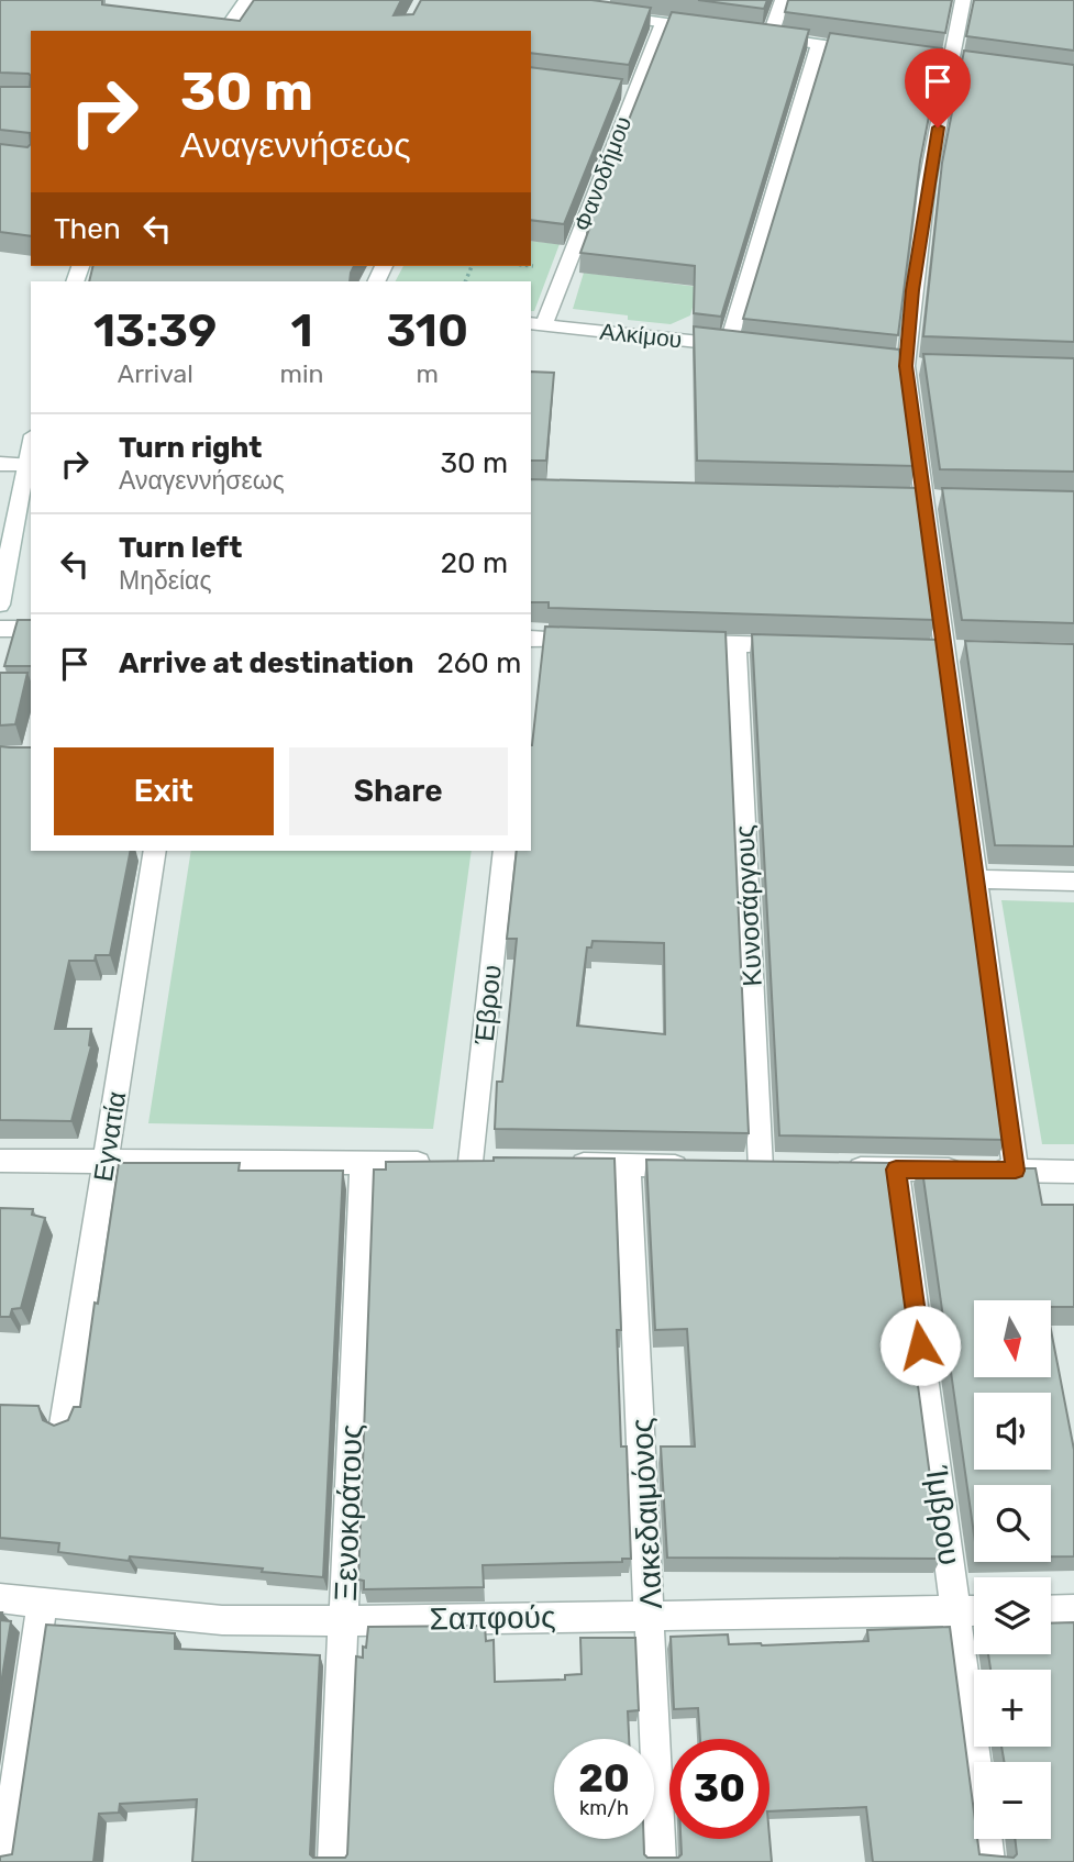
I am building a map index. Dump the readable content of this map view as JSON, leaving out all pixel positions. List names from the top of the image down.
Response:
{
  "streets": {
    "street": [
      "Φανοδήμου",
      "Αλκίμου",
      "Κυνοσάργους",
      "Έβρου",
      "Εγνατία",
      "Ξενοκράτους",
      "Λακεδαιμόνος",
      "Ίμβρου",
      "Σαπφούς"
    ]
  },
  "crossings": [
    ["Φανοδήμου", "Αλκίμου"],
    ["Ξενοκράτους", "Σαπφούς"],
    ["Λακεδαιμόνος", "Σαπφούς"],
    ["Ίμβρου", "Σαπφούς"]
  ],
  "north": "bottom",
  "page": {
    "turn": ["30 m", "Αναγεννήσεως"],
    "then": "Then",
    "eta": [
      "13:39",
      "Arrival",
      "1",
      "min",
      "310",
      "m"
    ],
    "list": [
      {
        "name": "Turn right",
        "note": "Αναγεννήσεως",
        "value": "30 m"
      },
      {
        "name": "Turn left",
        "note": "Μηδείας",
        "value": "20 m"
      },
      {
        "name": "Arrive at destination",
        "value": "260 m"
      }
    ],
    "buttons": ["Exit", "Share"],
    "map_buttons": ["+", "−"],
    "speed": "20 km/h",
    "limit": "30"
  }
}
